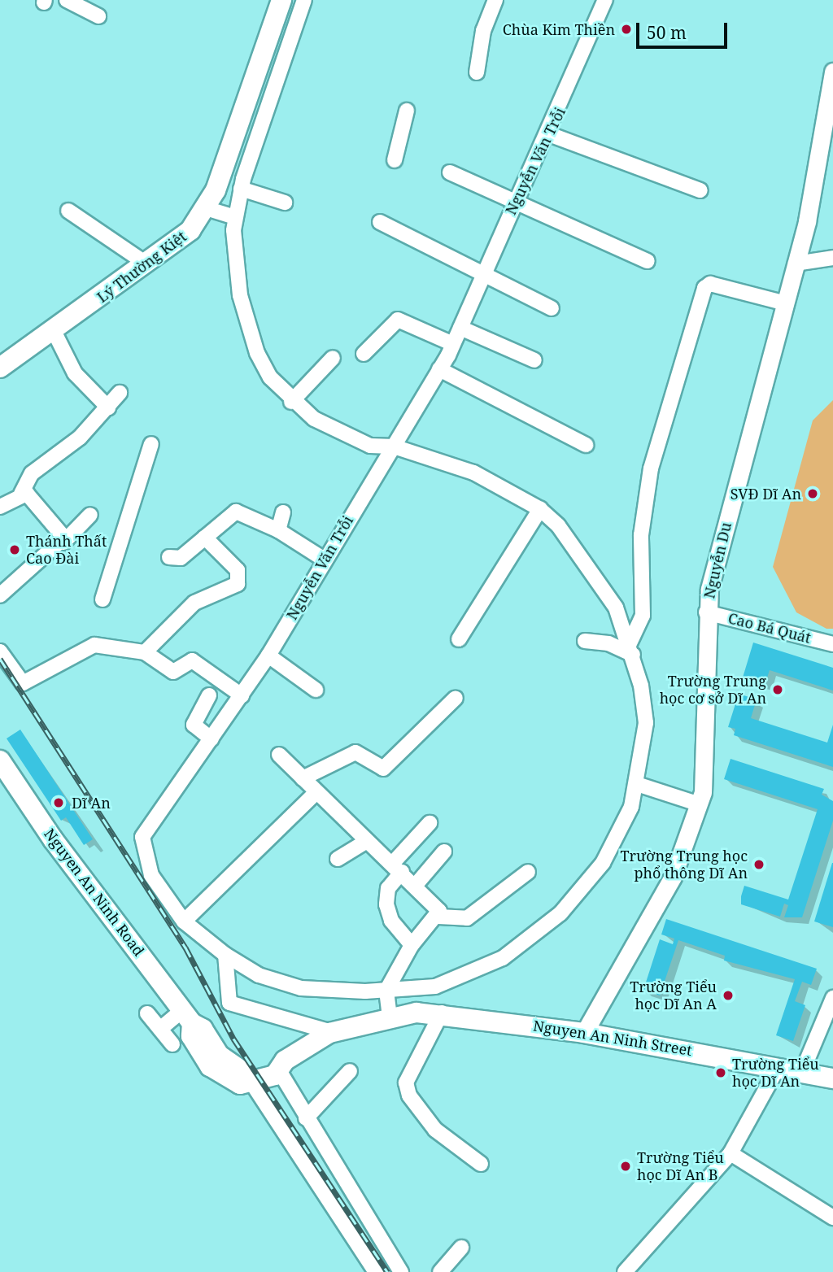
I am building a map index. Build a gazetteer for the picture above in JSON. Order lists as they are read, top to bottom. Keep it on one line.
{"streets":{"main road":["Lý Thường Kiệt","Nguyen An Ninh Road","Nguyen An Ninh Street"],"street":["Nguyễn Văn Trỗi","Nguyễn Du","Cao Bá Quát"]},"crossings":[["Nguyễn Du","Cao Bá Quát"],["Nguyễn Du","Nguyen An Ninh Street"],["Nguyen An Ninh Road","Nguyen An Ninh Street"]],"places":["Chùa Kim Thiền","SVĐ Dĩ An","Thánh Thất Cao Đài","Trường Trung học cơ sở Dĩ An","Dĩ An","Trường Trung học phổ thông Dĩ An","Trường Tiểu học Dĩ An A","Trường Tiểu học Dĩ An","Trường Tiểu học Dĩ An B"],"scale_bar":"50 m"}
